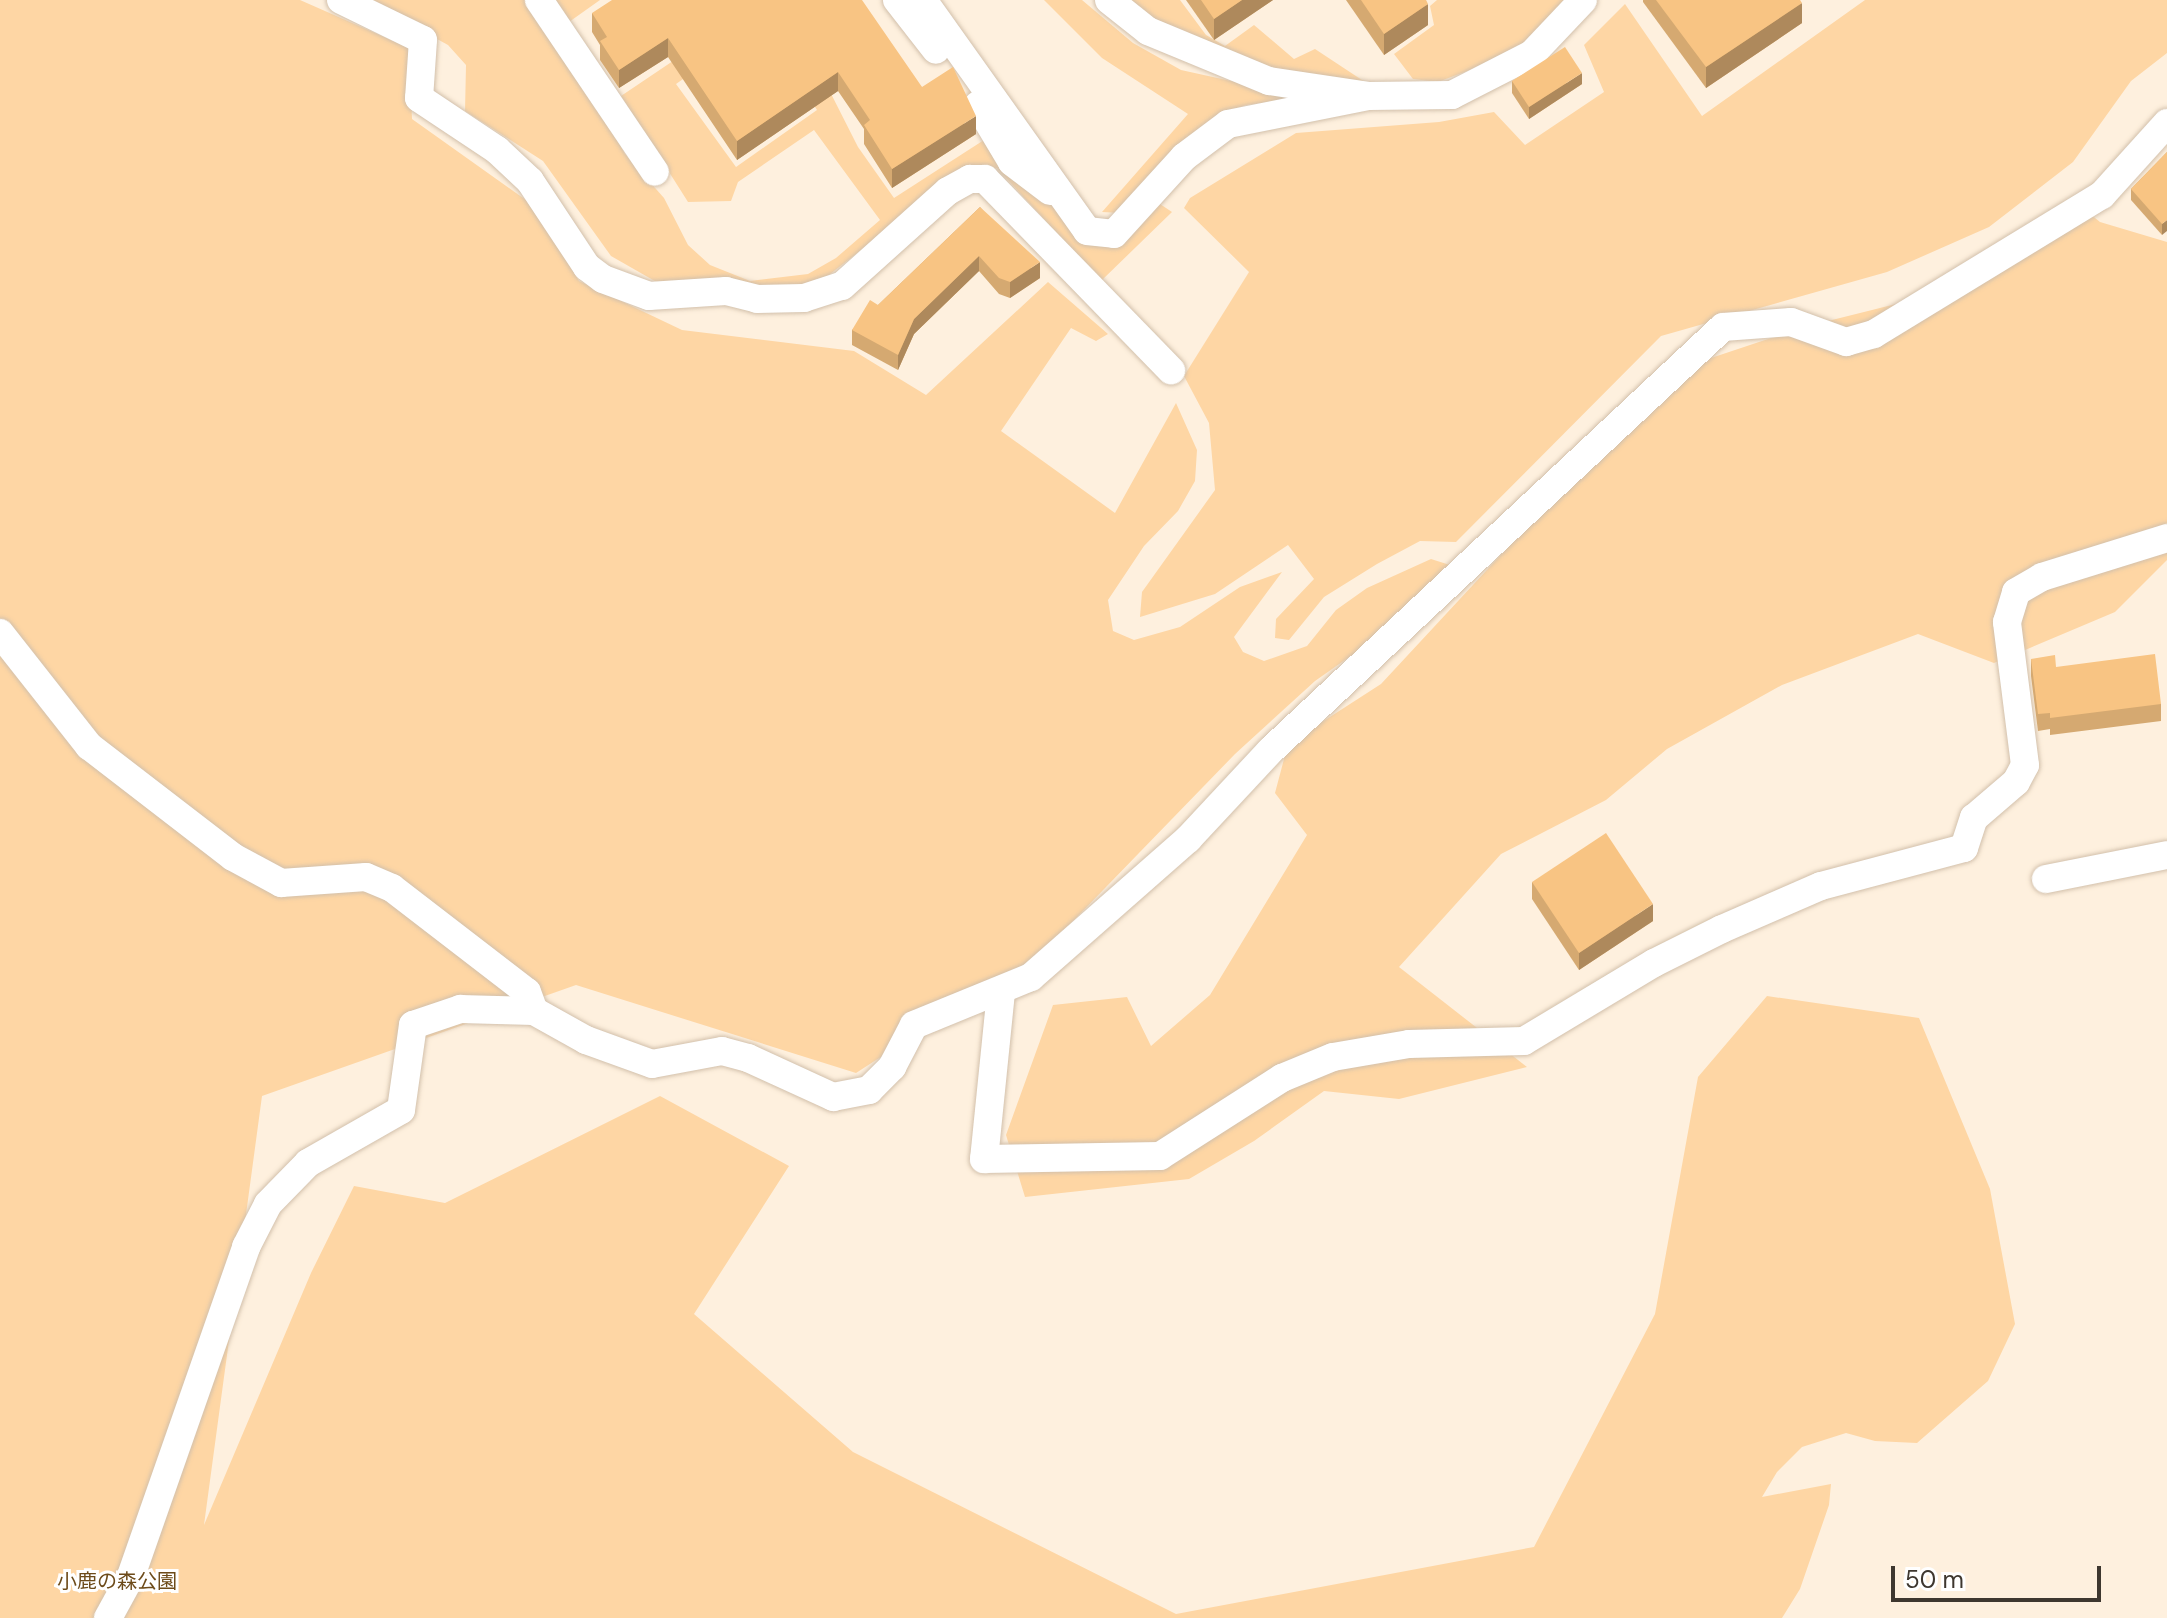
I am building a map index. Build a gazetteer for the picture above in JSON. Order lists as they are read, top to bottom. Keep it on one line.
{"parks":["小鹿の森公園"],"scale_bar":"50 m"}
